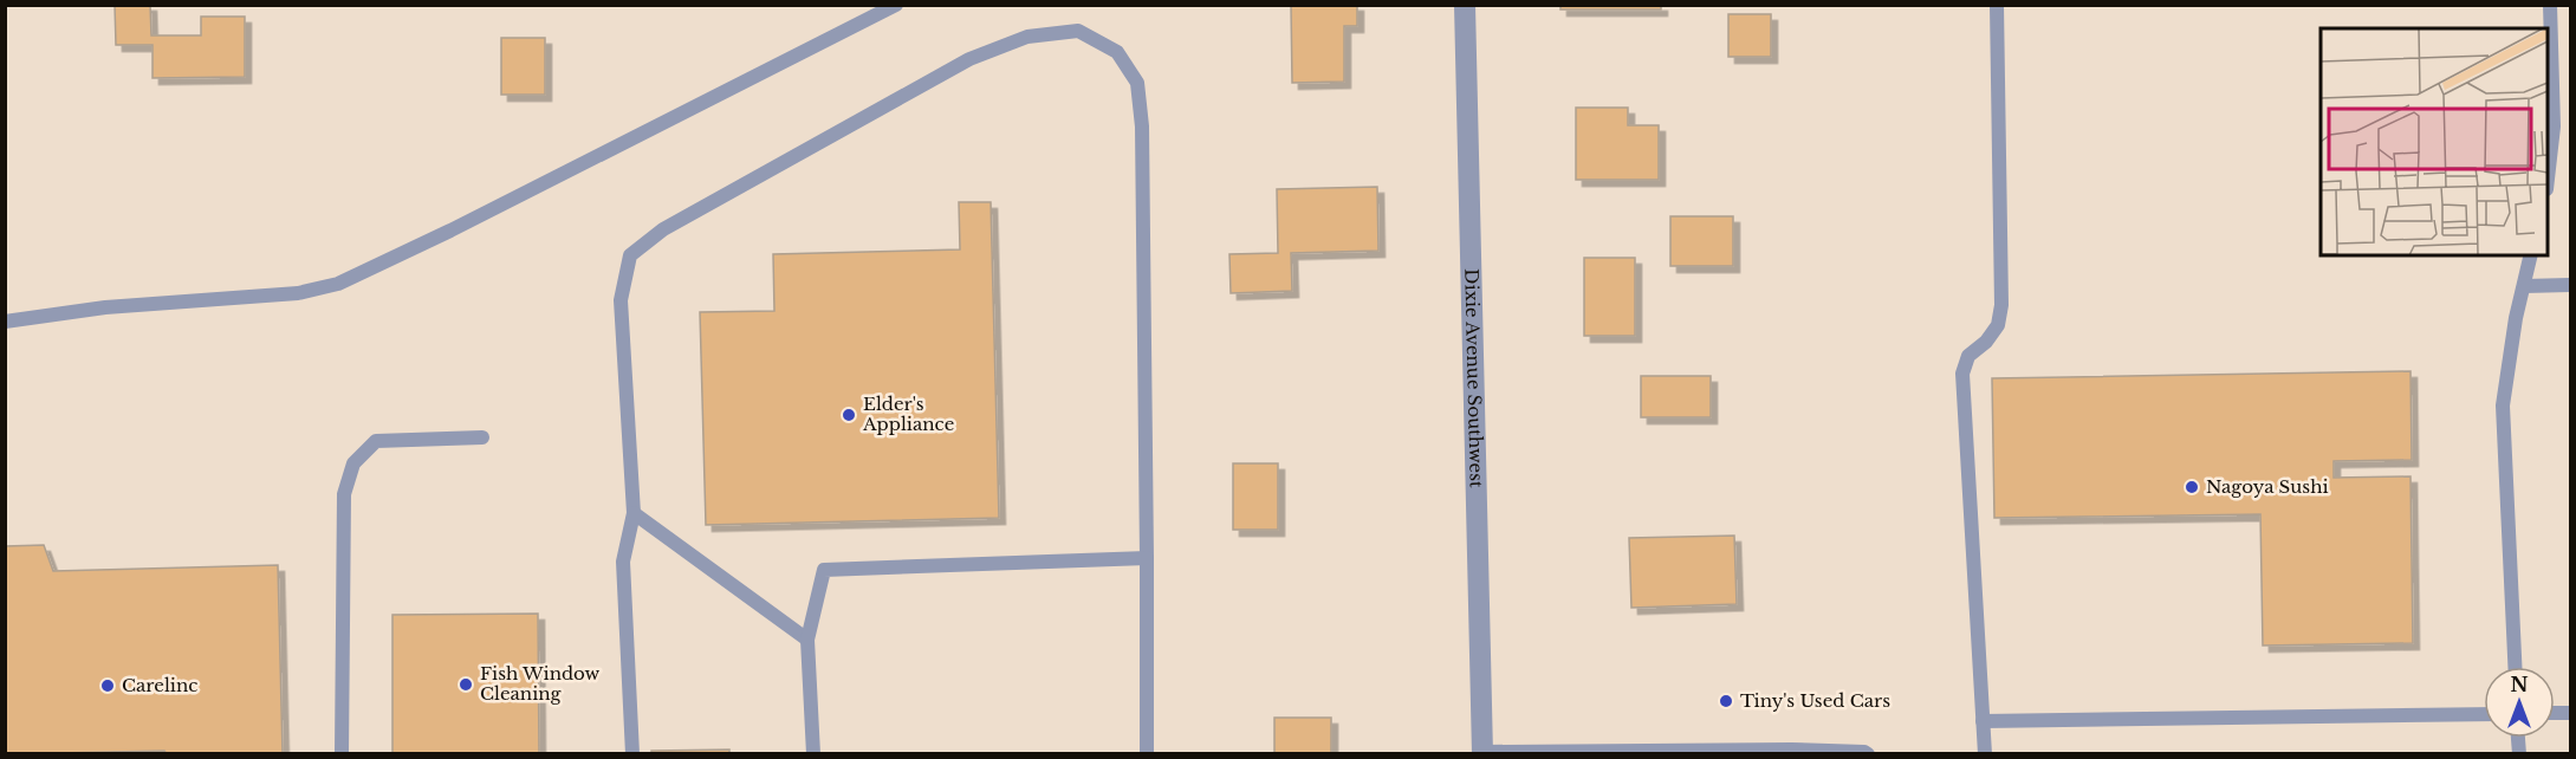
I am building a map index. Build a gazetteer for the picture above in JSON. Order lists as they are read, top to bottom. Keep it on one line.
{"streets":{"street":["Dixie Avenue Southwest"]},"places":["Elder's Appliance","Nagoya Sushi","Fish Window Cleaning","Carelinc","Tiny's Used Cars"],"north":"top"}
